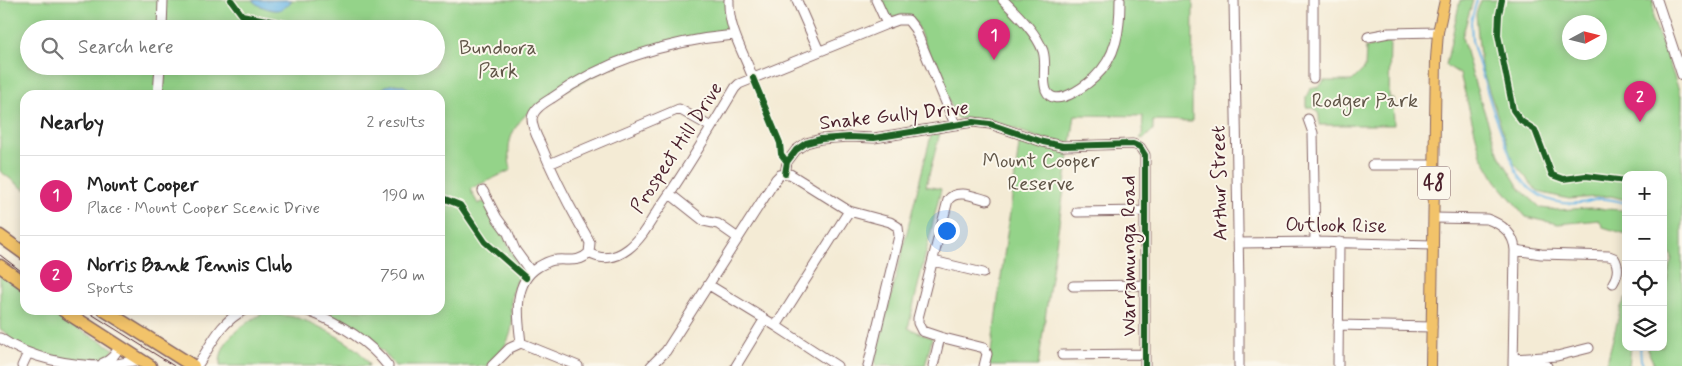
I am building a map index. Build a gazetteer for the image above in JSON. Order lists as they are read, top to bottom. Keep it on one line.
{"streets":{"main road":["48"],"street":["Snake Gully Drive","Prospect Hill Drive","Arthur Street","Outlook Rise","Warramunga Road"]},"crossings":[["Snake Gully Drive","Prospect Hill Drive"],["Snake Gully Drive","Warramunga Road"],["Arthur Street","Outlook Rise"],["48","Outlook Rise"]],"parks":["Bundoora Park","Rodger Park","Mount Cooper Reserve"],"north":"right","page":{"pins":["1","2"],"search":"Search here","heading":["Nearby","2 results"],"list":[{"mark":"1","name":"Mount Cooper","note":"Place · Mount Cooper Scenic Drive","value":"190 m"},{"mark":"2","name":"Norris Bank Tennis Club","note":"Sports","value":"750 m"}],"map_buttons":["+","−"]}}
